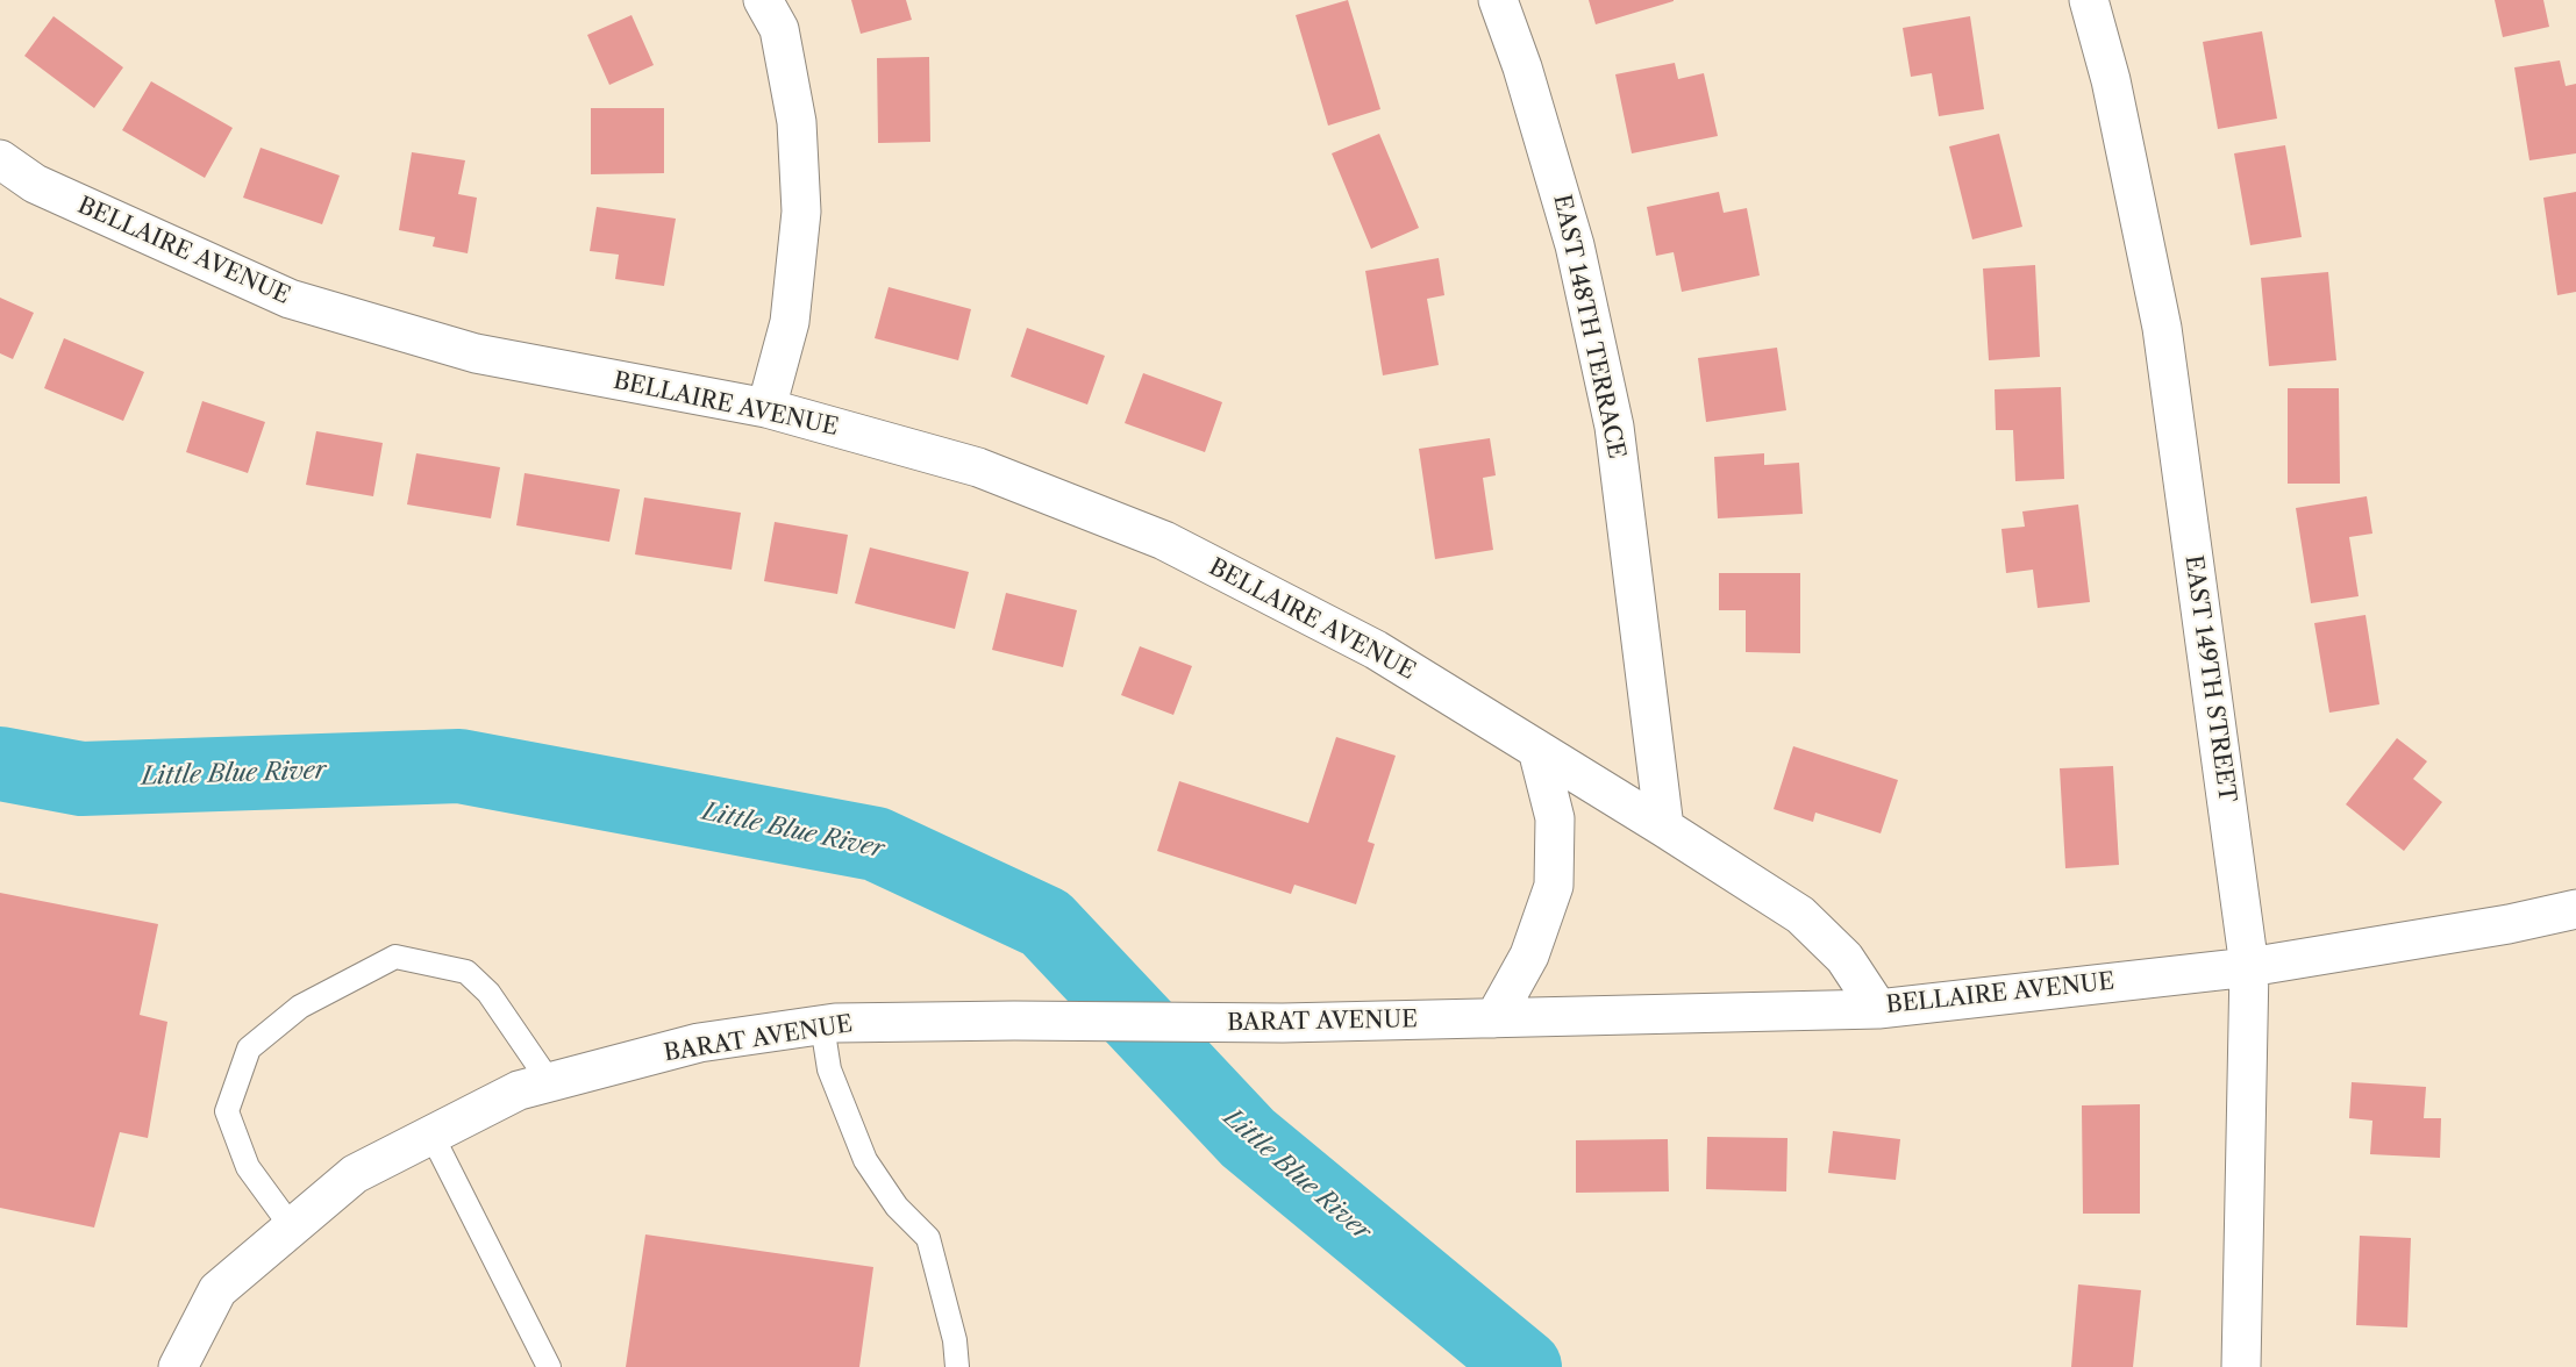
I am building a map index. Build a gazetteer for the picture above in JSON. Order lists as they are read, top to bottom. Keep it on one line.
{"streets":{"street":["BELLAIRE AVENUE","EAST 148TH TERRACE","EAST 149TH STREET","BARAT AVENUE"]},"crossings":[["BELLAIRE AVENUE","EAST 148TH TERRACE"],["BELLAIRE AVENUE","EAST 149TH STREET"],["BELLAIRE AVENUE","BARAT AVENUE"]],"water":["Little Blue River"]}
